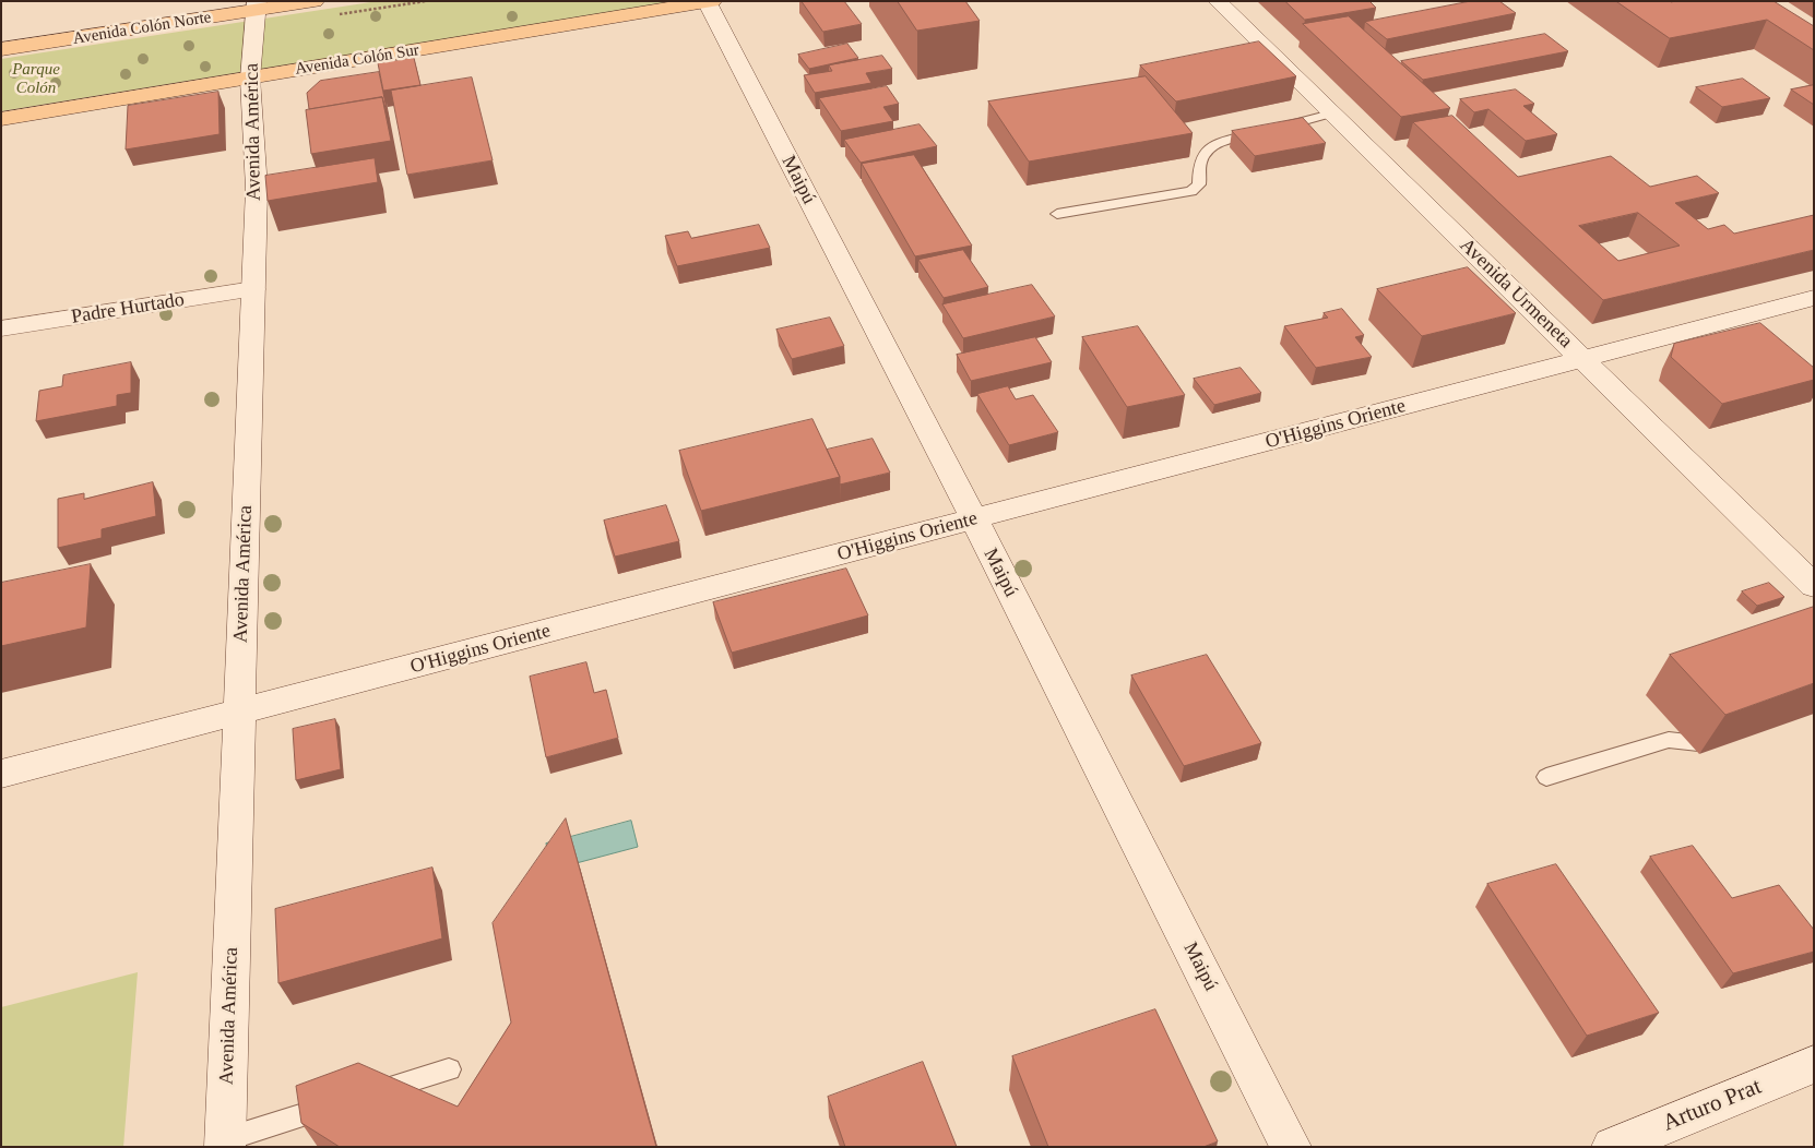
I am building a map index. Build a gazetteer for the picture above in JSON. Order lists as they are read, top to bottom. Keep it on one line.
{"streets":{"main road":["Avenida Colón Norte","Avenida Colón Sur"],"street":["Avenida América","Maipú","Avenida Urmeneta","Padre Hurtado","O'Higgins Oriente","Arturo Prat"]},"crossings":[["Avenida Colón Norte","Avenida América"],["Avenida Colón Sur","Avenida América"],["Avenida Colón Sur","Maipú"],["Avenida América","Padre Hurtado"],["Avenida América","O'Higgins Oriente"],["Maipú","O'Higgins Oriente"],["Avenida Urmeneta","O'Higgins Oriente"]],"parks":["Parque Colón"]}
